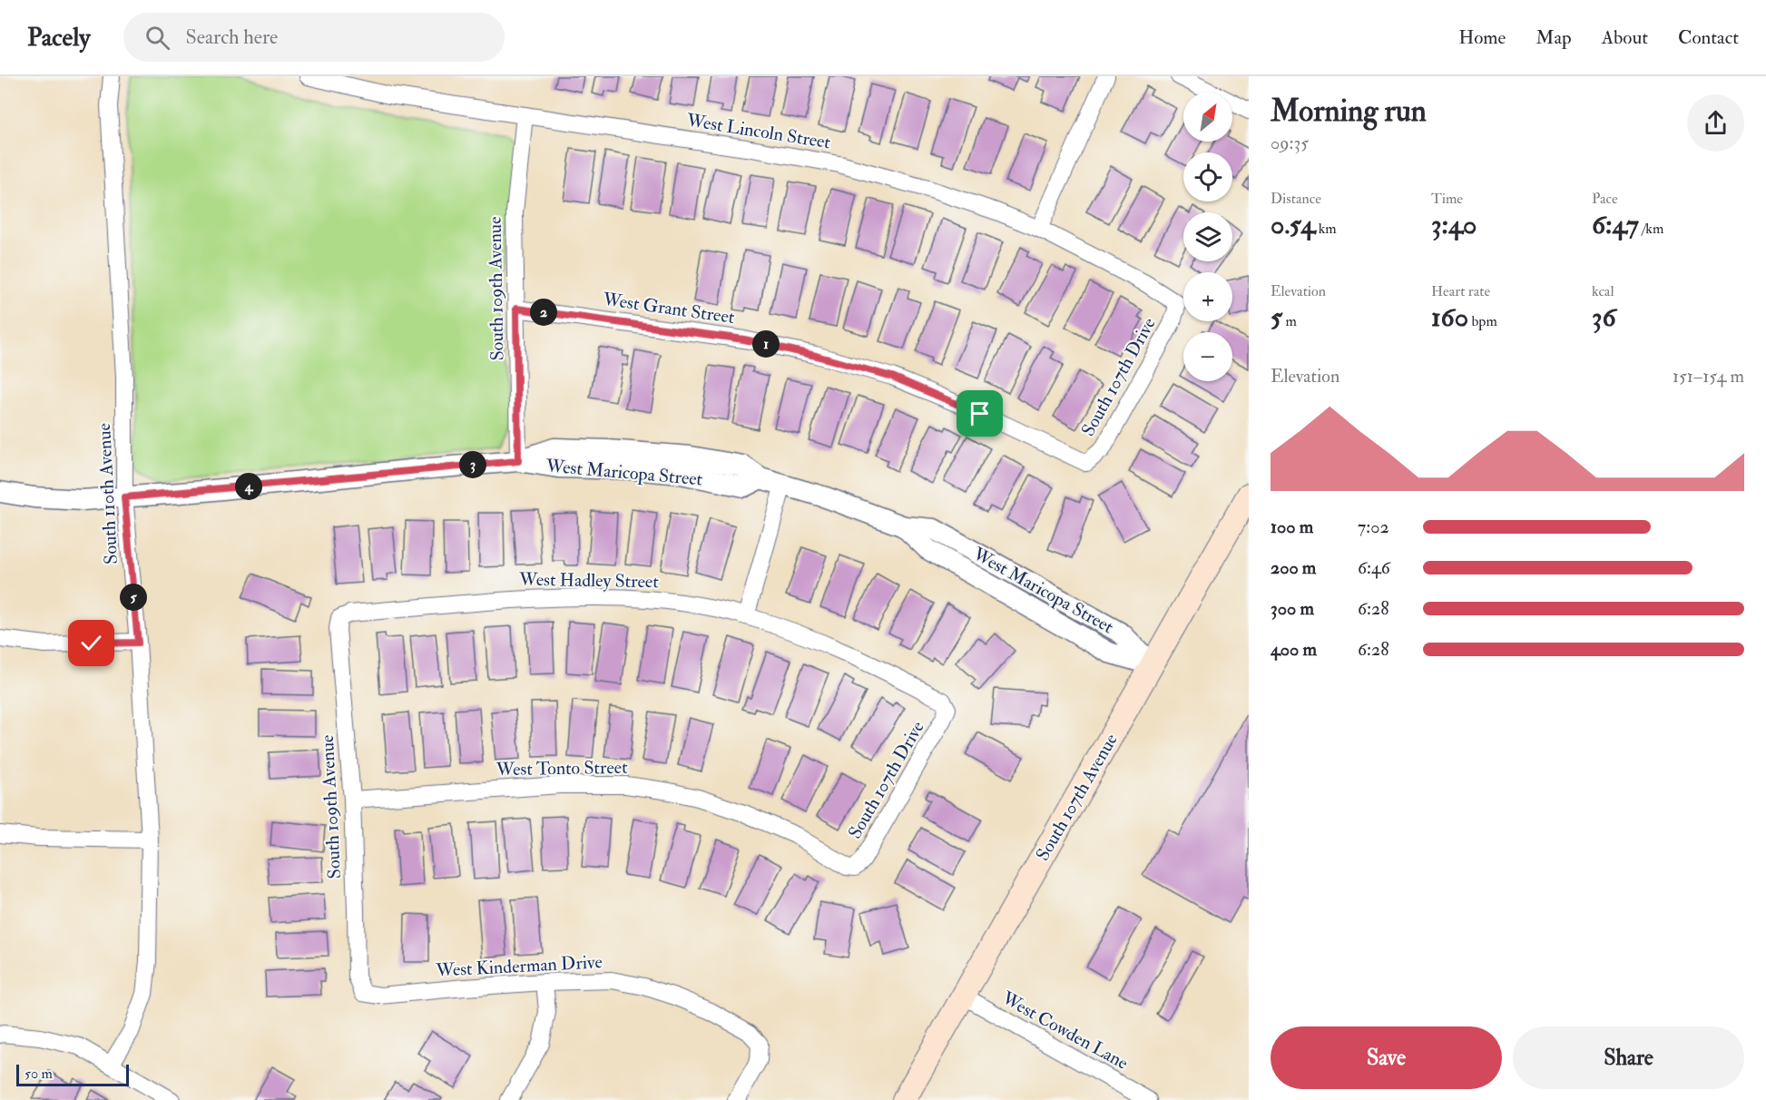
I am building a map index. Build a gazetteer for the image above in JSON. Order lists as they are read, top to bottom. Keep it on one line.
{"streets":{"main road":["South 107th Avenue"],"street":["West Lincoln Street","South 109th Avenue","West Grant Street","South 107th Drive","West Maricopa Street","South 110th Avenue","West Hadley Street","West Tonto Street","West Kinderman Drive","West Cowden Lane"]},"crossings":[["West Lincoln Street","South 109th Avenue"],["West Lincoln Street","South 107th Drive"],["South 109th Avenue","West Grant Street"],["South 109th Avenue","West Maricopa Street"],["South 109th Avenue","West Hadley Street"],["South 109th Avenue","West Tonto Street"],["South 109th Avenue","West Kinderman Drive"],["West Grant Street","South 107th Drive"],["South 107th Drive","West Hadley Street"],["South 107th Drive","West Tonto Street"],["West Maricopa Street","South 110th Avenue"],["West Maricopa Street","South 107th Avenue"],["South 107th Avenue","West Cowden Lane"]],"scale_bar":"50 m","north":"top right","page":{"header":"Pacely","search":"Search here","nav":["Home","Map","About","Contact"],"heading":["Morning run","09:35"],"map_buttons":["+","−"],"stats":[["Distance","0.54 km"],["Time","3:40"],["Pace","6:47 /km"],["Elevation","5 m"],["Heart rate","160 bpm"],["kcal","36"]],"pins":["2","1","3","4","5"],"chart":["Elevation","151–154 m"],"list":[{"name":"100 m","note":"7:02"},{"name":"200 m","note":"6:46"},{"name":"300 m","note":"6:28"},{"name":"400 m","note":"6:28"}],"buttons":["Save","Share"],"scale":"50 m"}}
